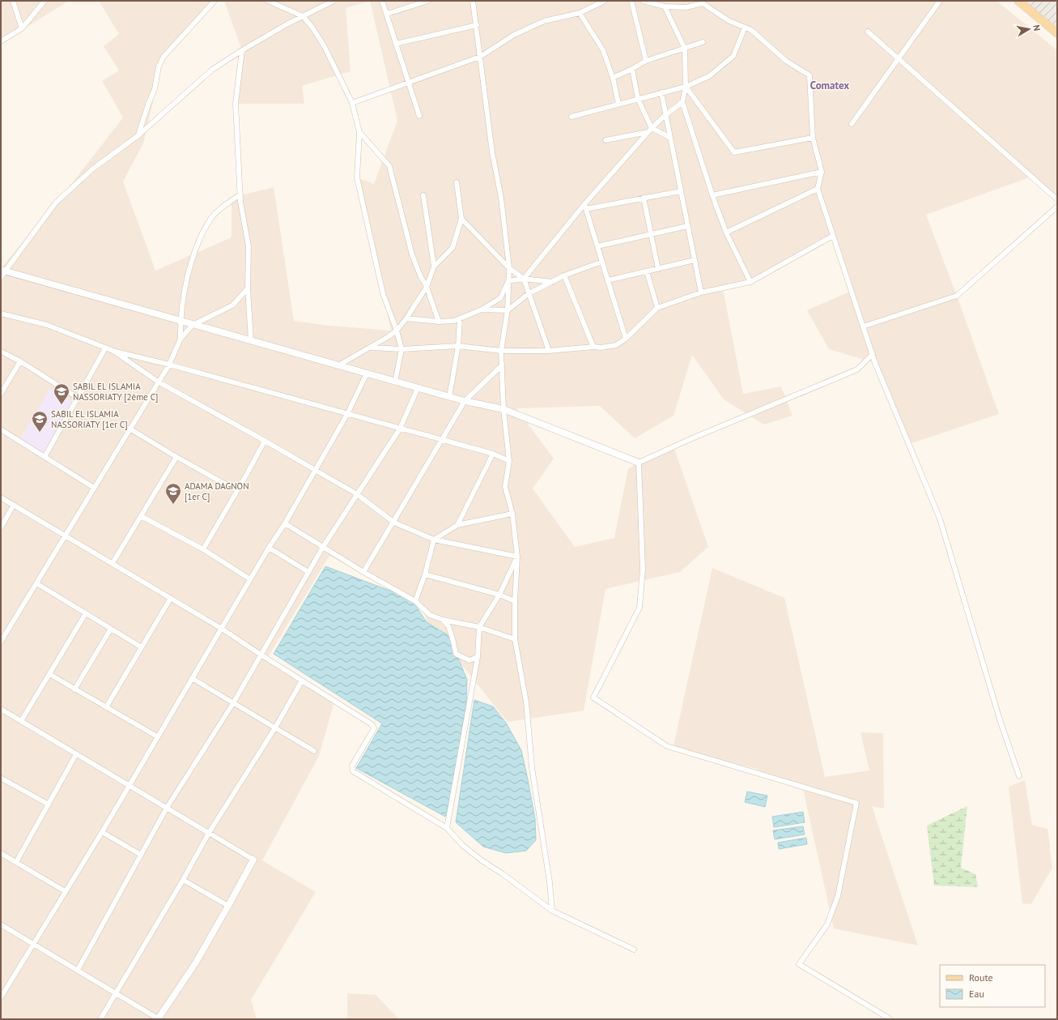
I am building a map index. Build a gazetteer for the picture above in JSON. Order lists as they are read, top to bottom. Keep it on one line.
{"districts":["Comatex"],"places":{"school or university":["SABIL EL ISLAMIA NASSORIATY [2ème C]","SABIL EL ISLAMIA NASSORIATY [1er C]","ADAMA DAGNON [1er C]"]},"legend":["Route","Eau"],"north":"right"}
